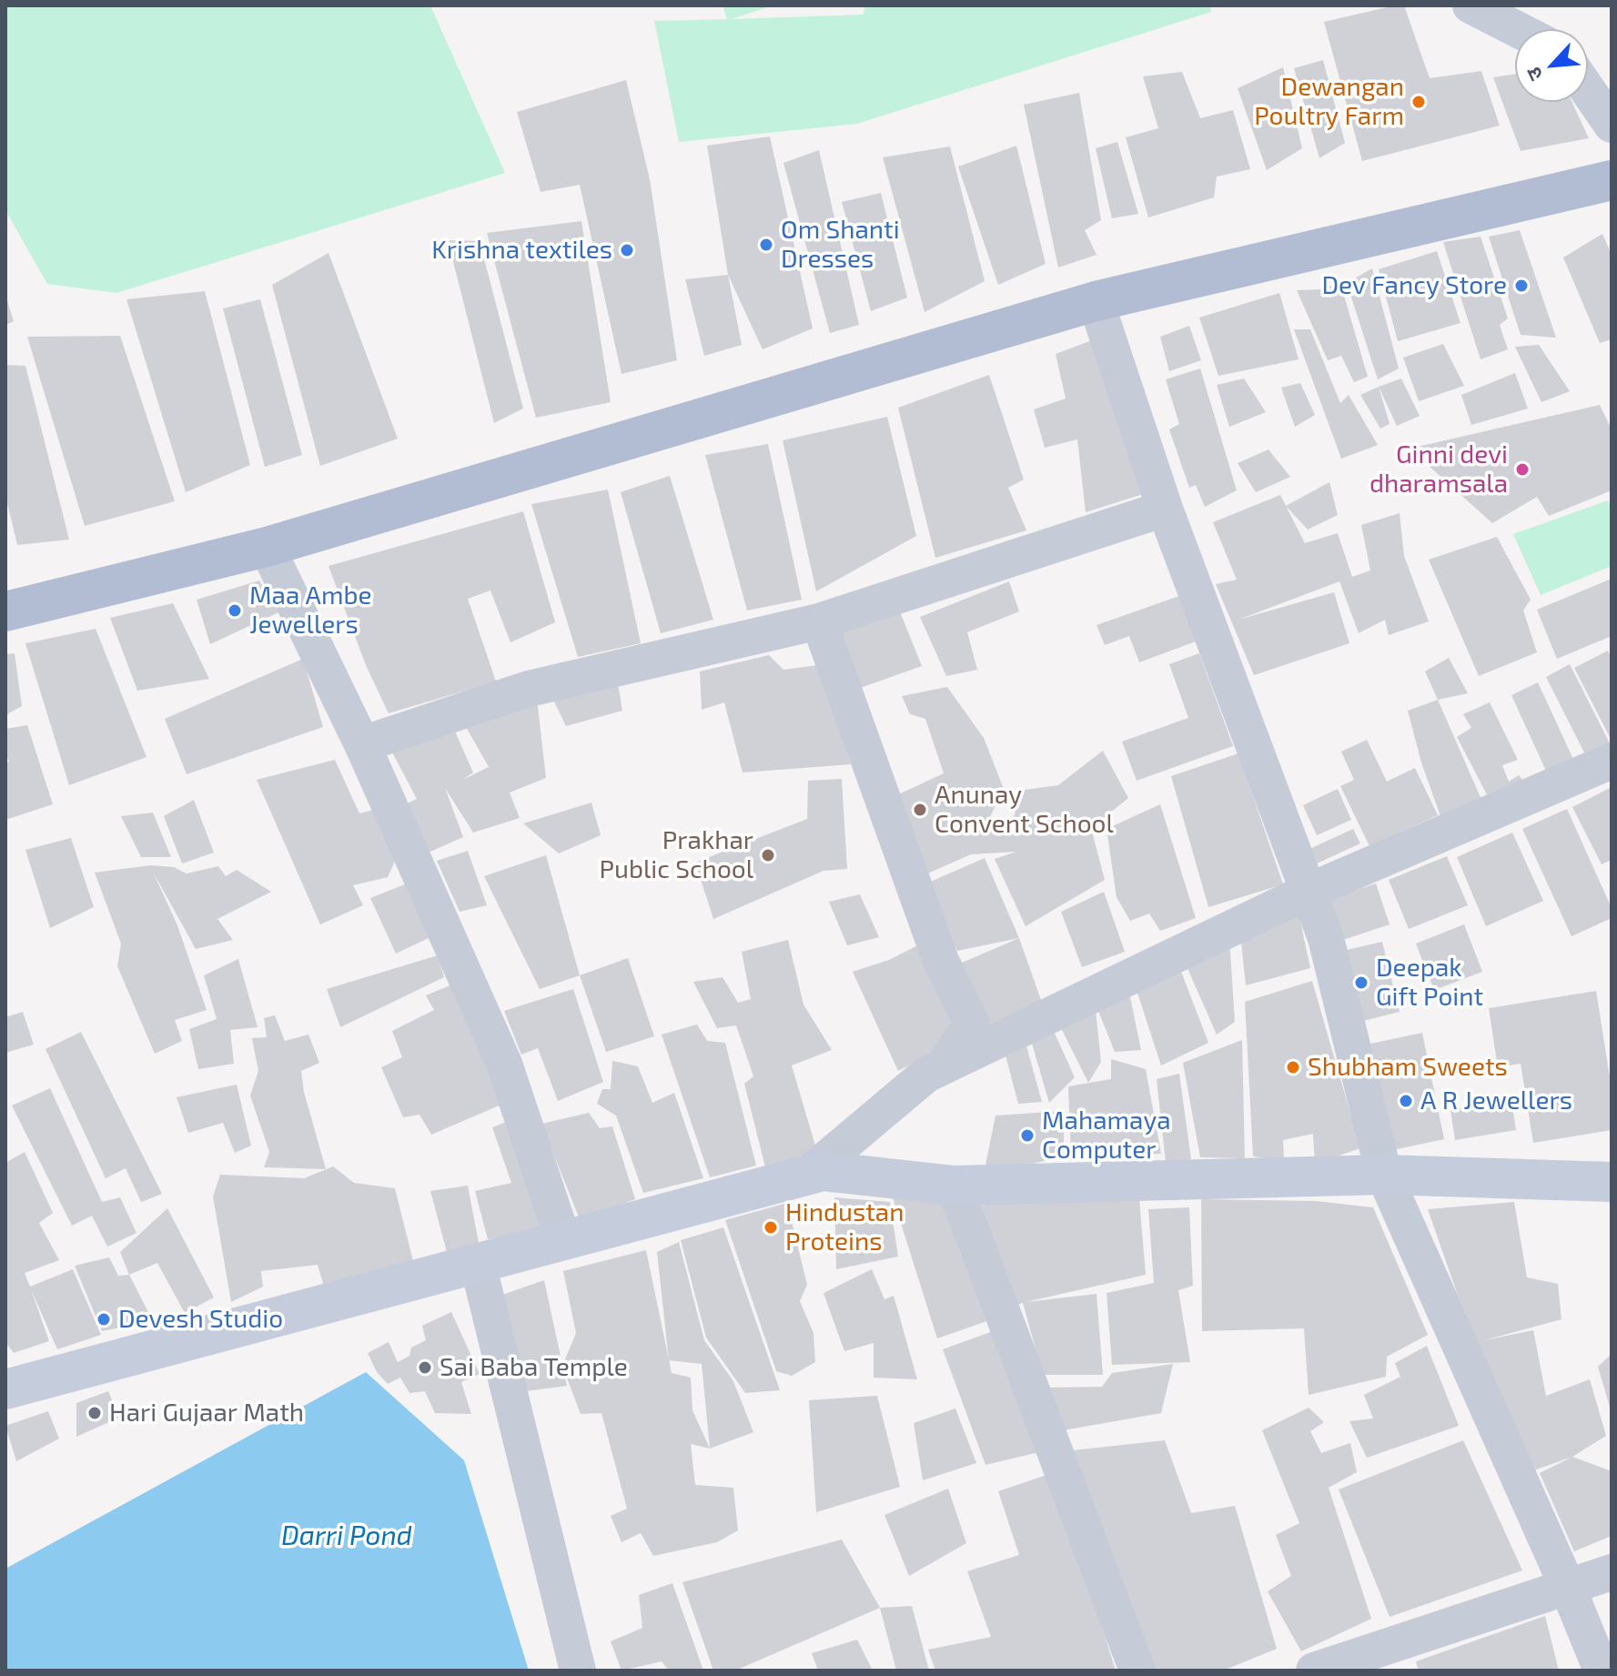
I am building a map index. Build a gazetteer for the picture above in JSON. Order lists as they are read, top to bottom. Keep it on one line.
{"water":["Darri Pond"],"places":["Dewangan Poultry Farm","Om Shanti Dresses","Krishna textiles","Dev Fancy Store","Ginni devi dharamsala","Maa Ambe Jewellers","Anunay Convent School","Prakhar Public School","Deepak Gift Point","Shubham Sweets","A R Jewellers","Mahamaya Computer","Hindustan Proteins","Devesh Studio","Sai Baba Temple","Hari Gujaar Math"],"north":"bottom left"}
